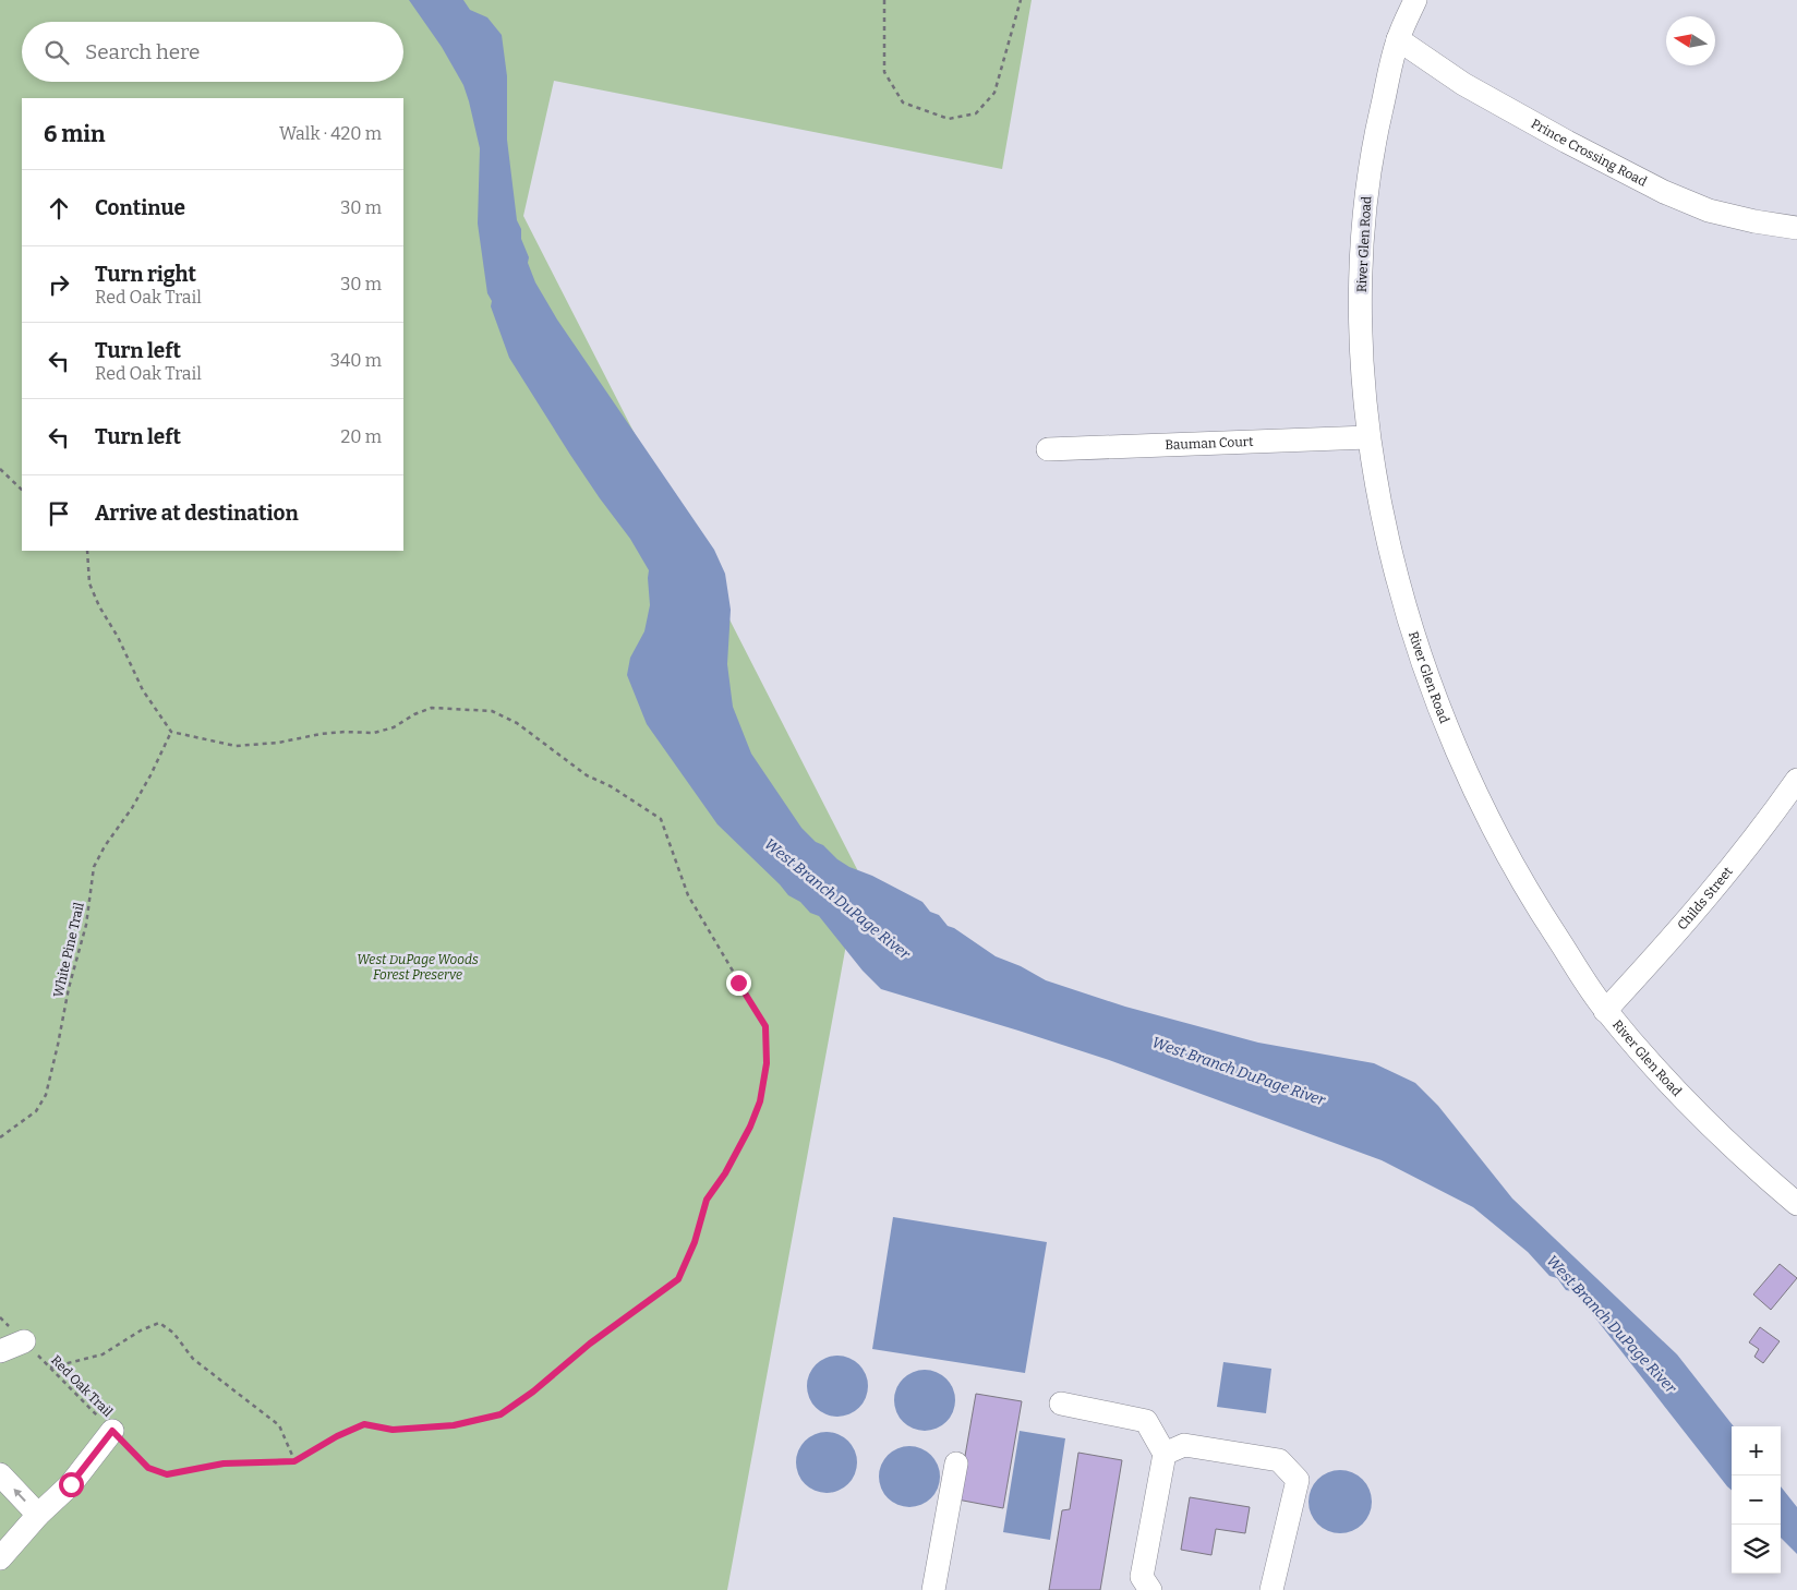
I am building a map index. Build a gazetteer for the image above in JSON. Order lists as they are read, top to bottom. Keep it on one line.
{"streets":{"street":["Prince Crossing Road","River Glen Road","Bauman Court","Childs Street"],"path":["White Pine Trail","Red Oak Trail"]},"crossings":[["Prince Crossing Road","River Glen Road"],["River Glen Road","Bauman Court"],["River Glen Road","Childs Street"],["White Pine Trail","Red Oak Trail"]],"water":["West Branch DuPage River"],"parks":["West DuPage Woods Forest Preserve"],"north":"left","page":{"search":"Search here","heading":["6 min","Walk · 420 m"],"list":[["Continue","30 m"],["Turn right","Red Oak Trail","30 m"],["Turn left","Red Oak Trail","340 m"],["Turn left","20 m"],"Arrive at destination"],"map_buttons":["+","−"]}}
